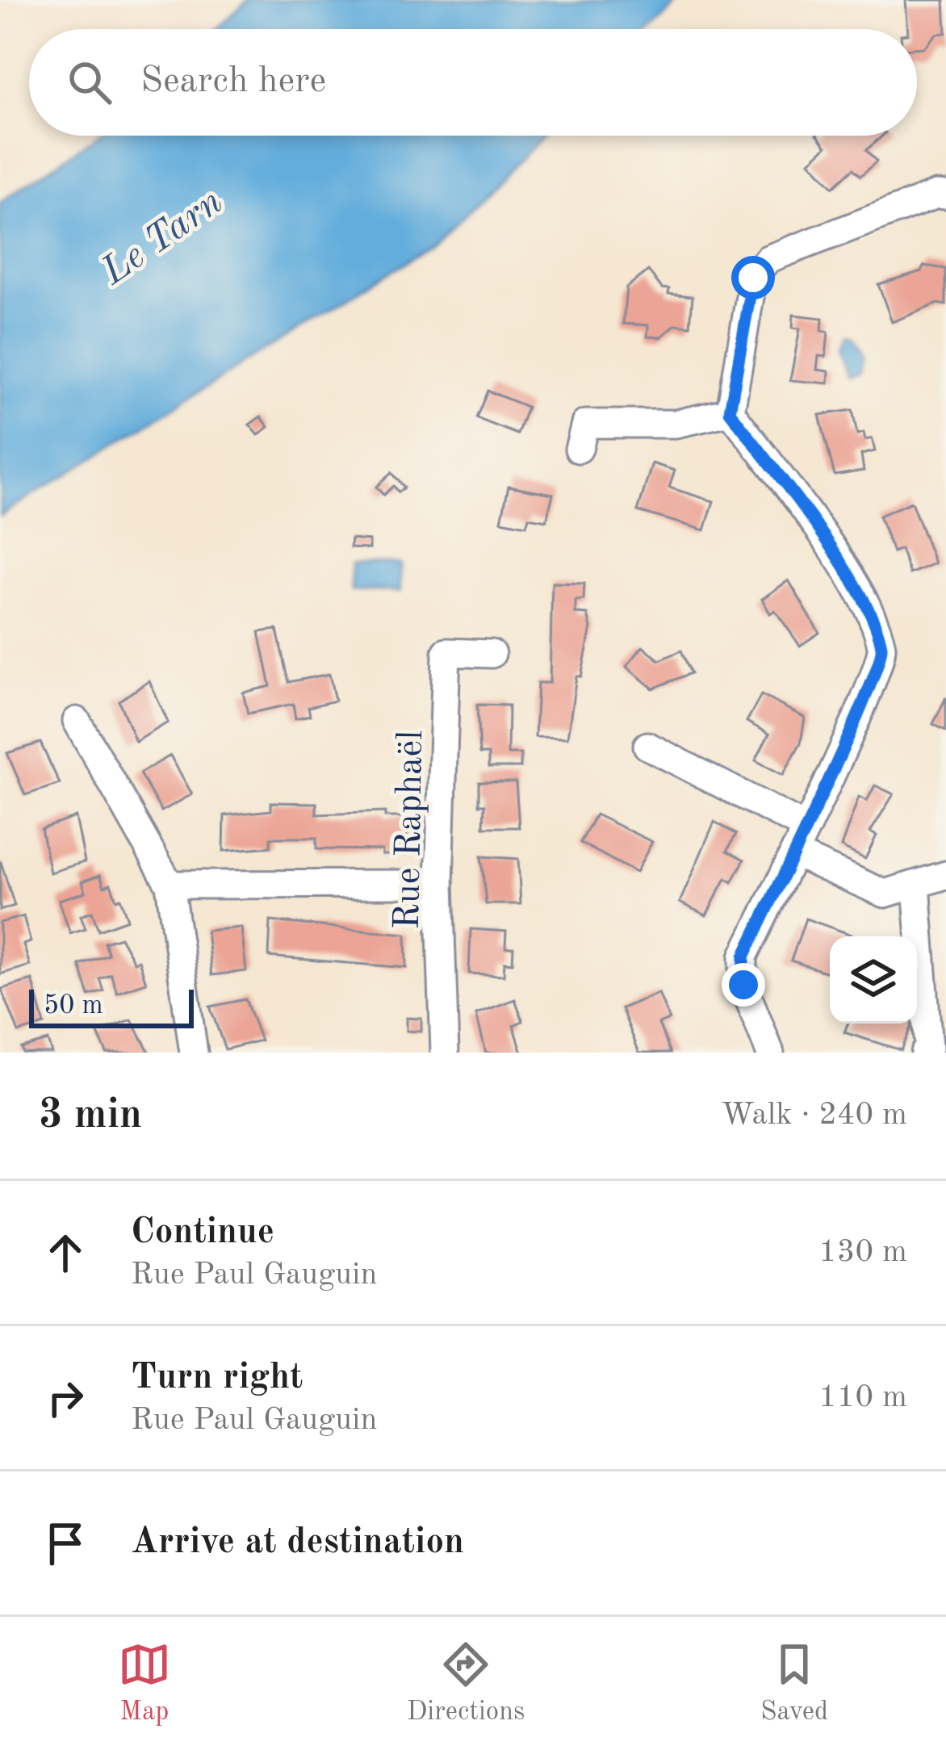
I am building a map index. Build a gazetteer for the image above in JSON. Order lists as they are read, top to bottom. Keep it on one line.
{"streets":{"street":["Rue Raphaël"]},"water":["Le Tarn"],"scale_bar":"50 m","page":{"search":"Search here","scale":"50 m","heading":["3 min","Walk · 240 m"],"list":[["Continue","Rue Paul Gauguin","130 m"],["Turn right","Rue Paul Gauguin","110 m"],"Arrive at destination"],"nav":["Map","Directions","Saved"]}}
